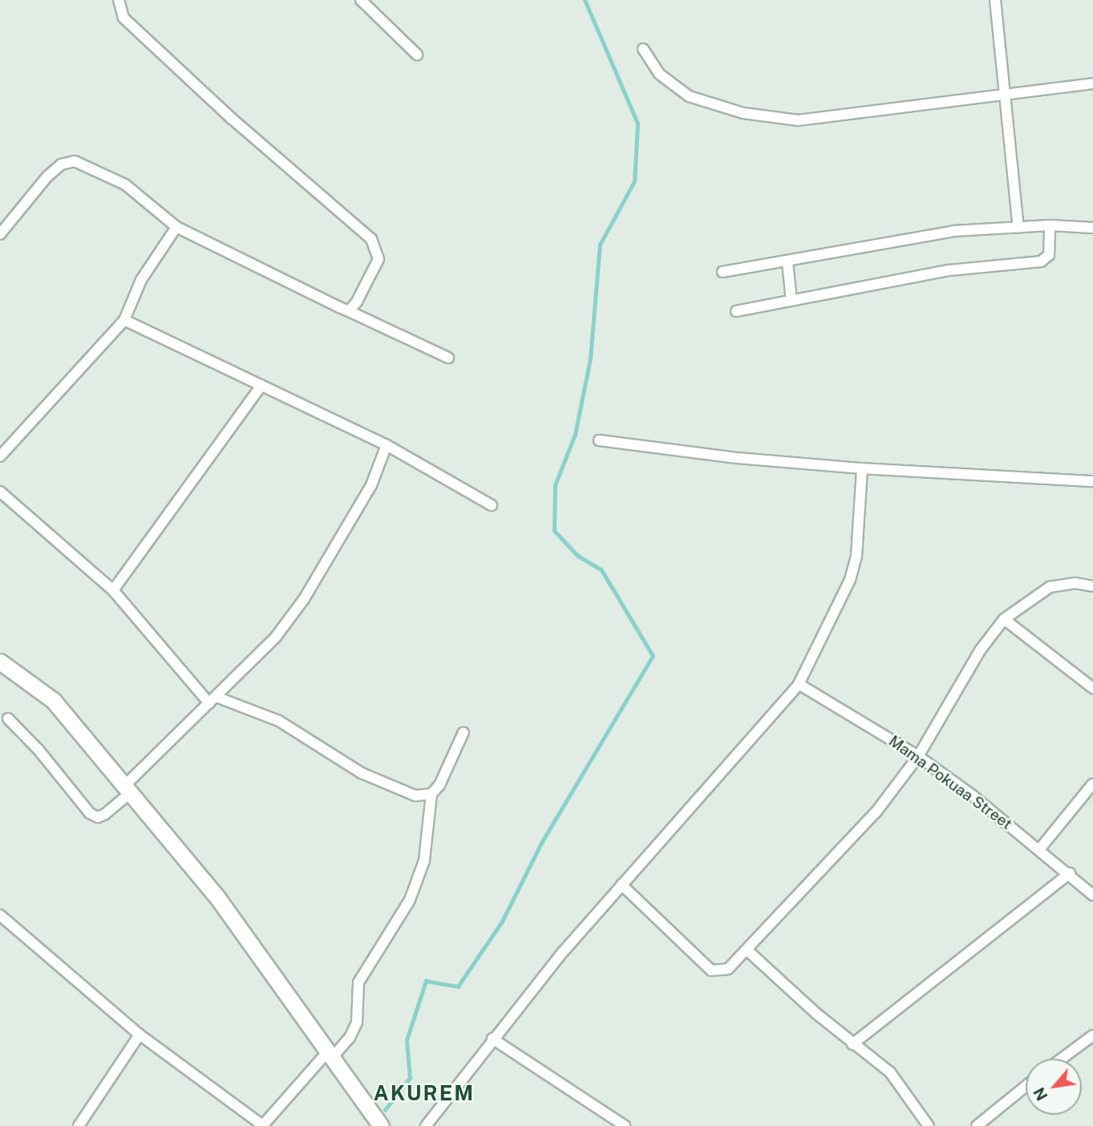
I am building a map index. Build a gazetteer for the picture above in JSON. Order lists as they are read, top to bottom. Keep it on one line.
{"streets":{"street":["Mama Pokuaa Street"]},"districts":["AKUREM"],"north":"bottom left"}
